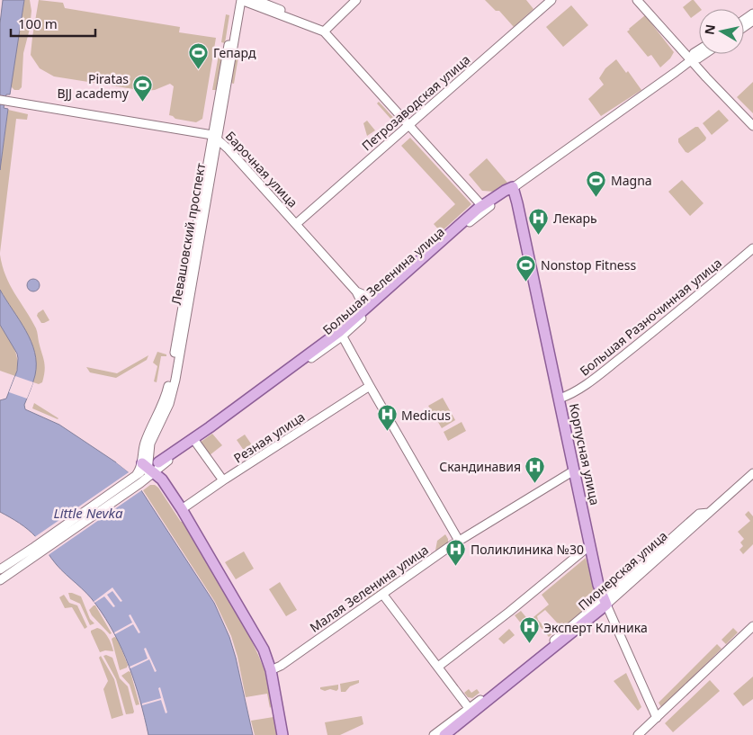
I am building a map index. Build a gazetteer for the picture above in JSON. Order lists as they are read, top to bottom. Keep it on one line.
{"streets":{"main road":["Большая Зеленина улица","Корпусная улица","Пионерская улица"],"street":["Петрозаводская улица","Барочная улица","Левашовский проспект","Большая Разночинная улица","Резная улица","Малая Зеленина улица"]},"crossings":[["Петрозаводская улица","Барочная улица"],["Барочная улица","Левашовский проспект"],["Барочная улица","Большая Зеленина улица"],["Левашовский проспект","Большая Зеленина улица"],["Большая Зеленина улица","Корпусная улица"],["Большая Разночинная улица","Корпусная улица"],["Корпусная улица","Пионерская улица"],["Корпусная улица","Малая Зеленина улица"]],"water":["Little Nevka"],"places":{"sports":["Гепард","Piratas BJJ academy","Magna","Nonstop Fitness"],"hospital":["Лекарь","Medicus","Скандинавия","Поликлиника №30","Эксперт Клиника"]},"scale_bar":"100 m","north":"left"}
